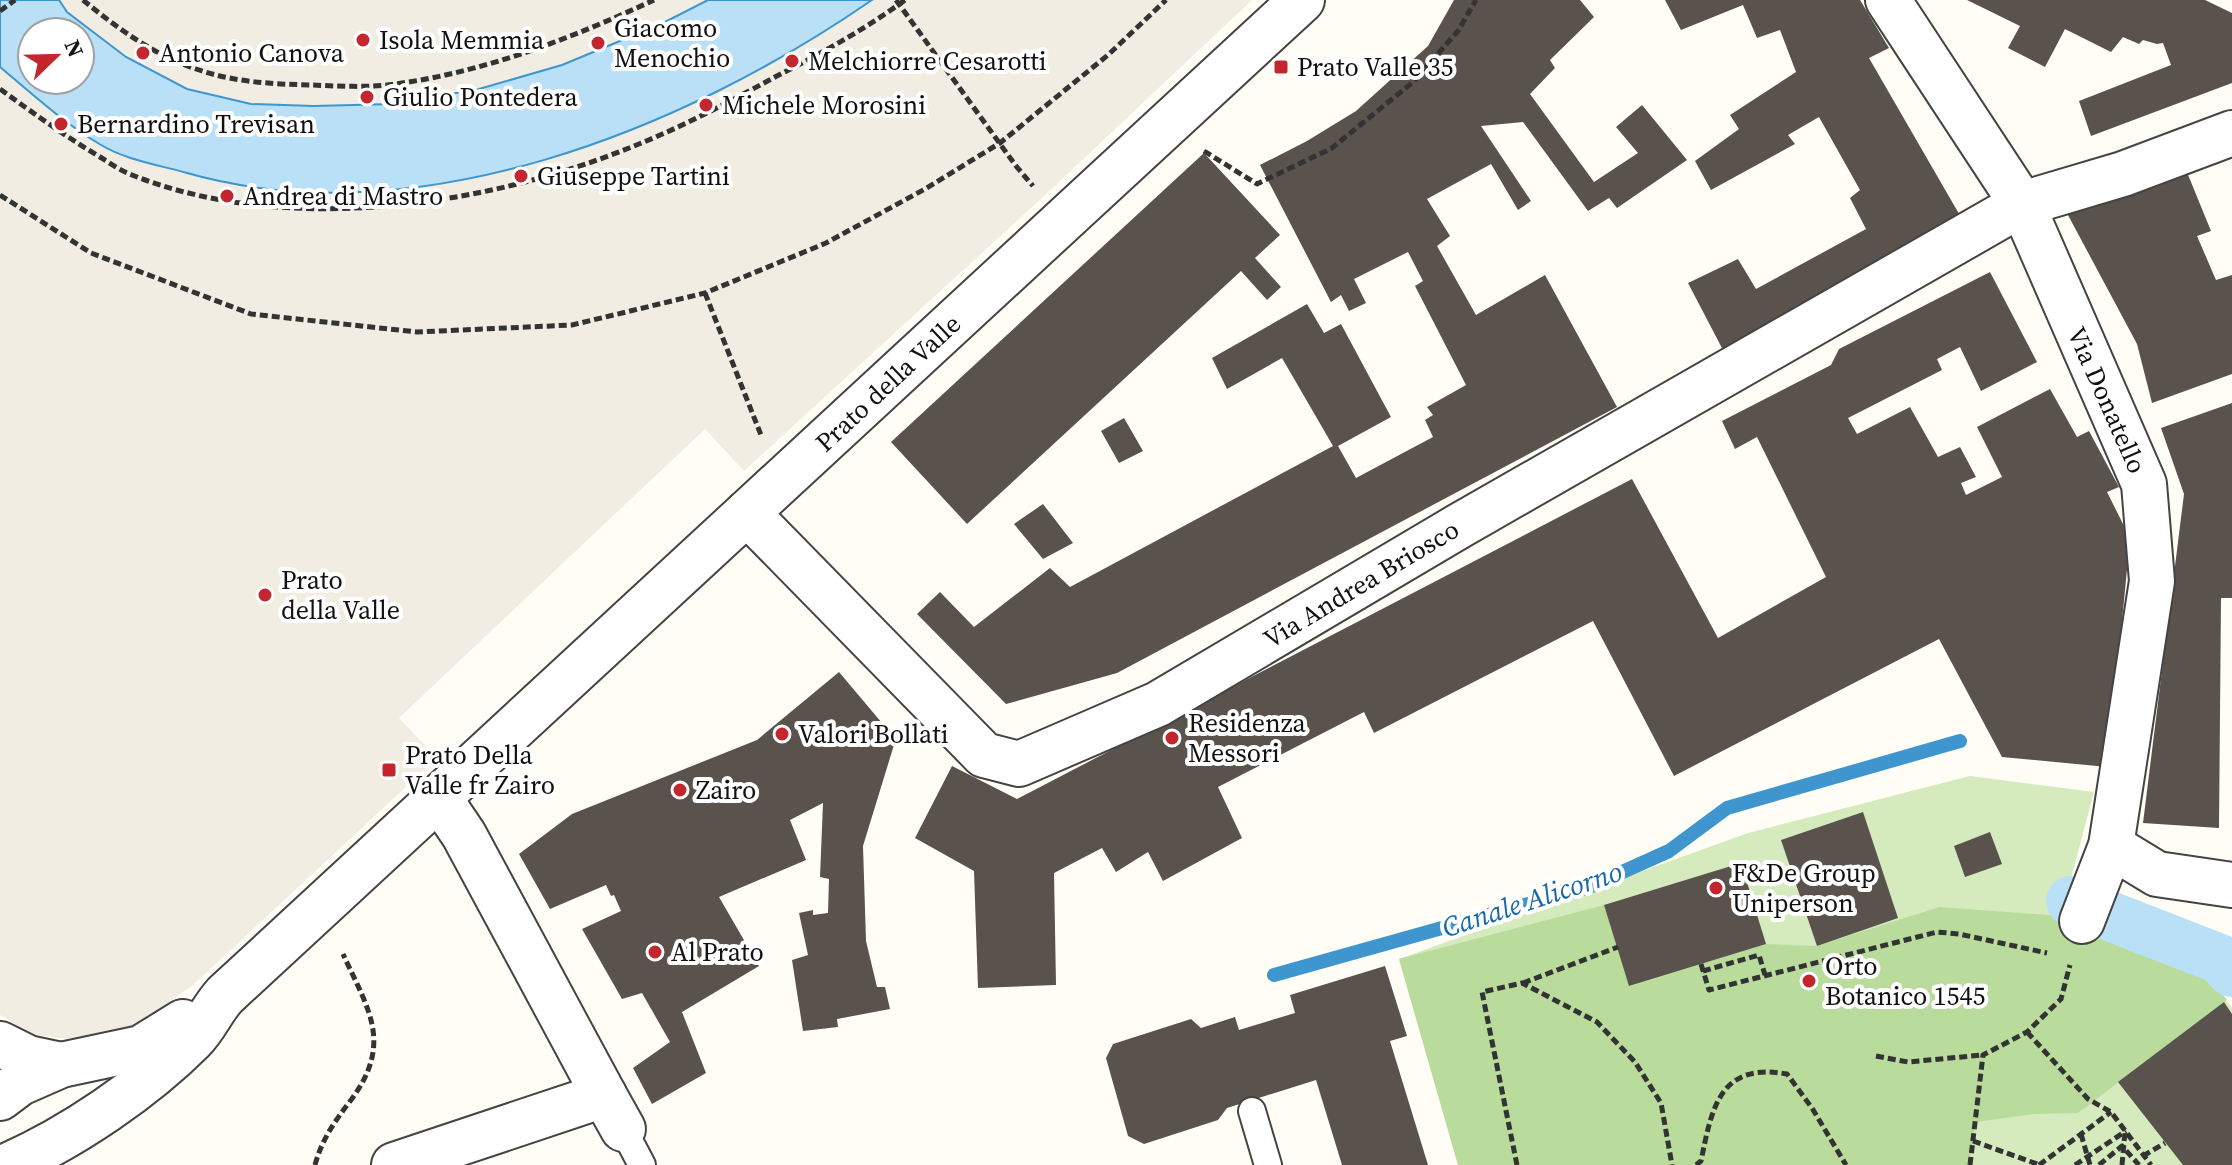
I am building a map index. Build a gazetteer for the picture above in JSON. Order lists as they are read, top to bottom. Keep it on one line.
{"streets":{"street":["Prato della Valle","Via Donatello","Via Andrea Briosco"]},"crossings":[["Prato della Valle","Via Andrea Briosco"],["Via Donatello","Via Andrea Briosco"]],"water":["Canale Alicorno"],"places":{"other":["Isola Memmia","Giacomo Menochio","Antonio Canova","Melchiorre Cesarotti","Giulio Pontedera","Michele Morosini","Bernardino Trevisan","Giuseppe Tartini","Andrea di Mastro","Prato della Valle","Valori Bollati","Residenza Messori","Zairo","F&De Group Uniperson","Al Prato","Orto Botanico 1545"],"transit":["Prato Valle 35","Prato Della Valle fr Zairo"]},"north":"top right"}
